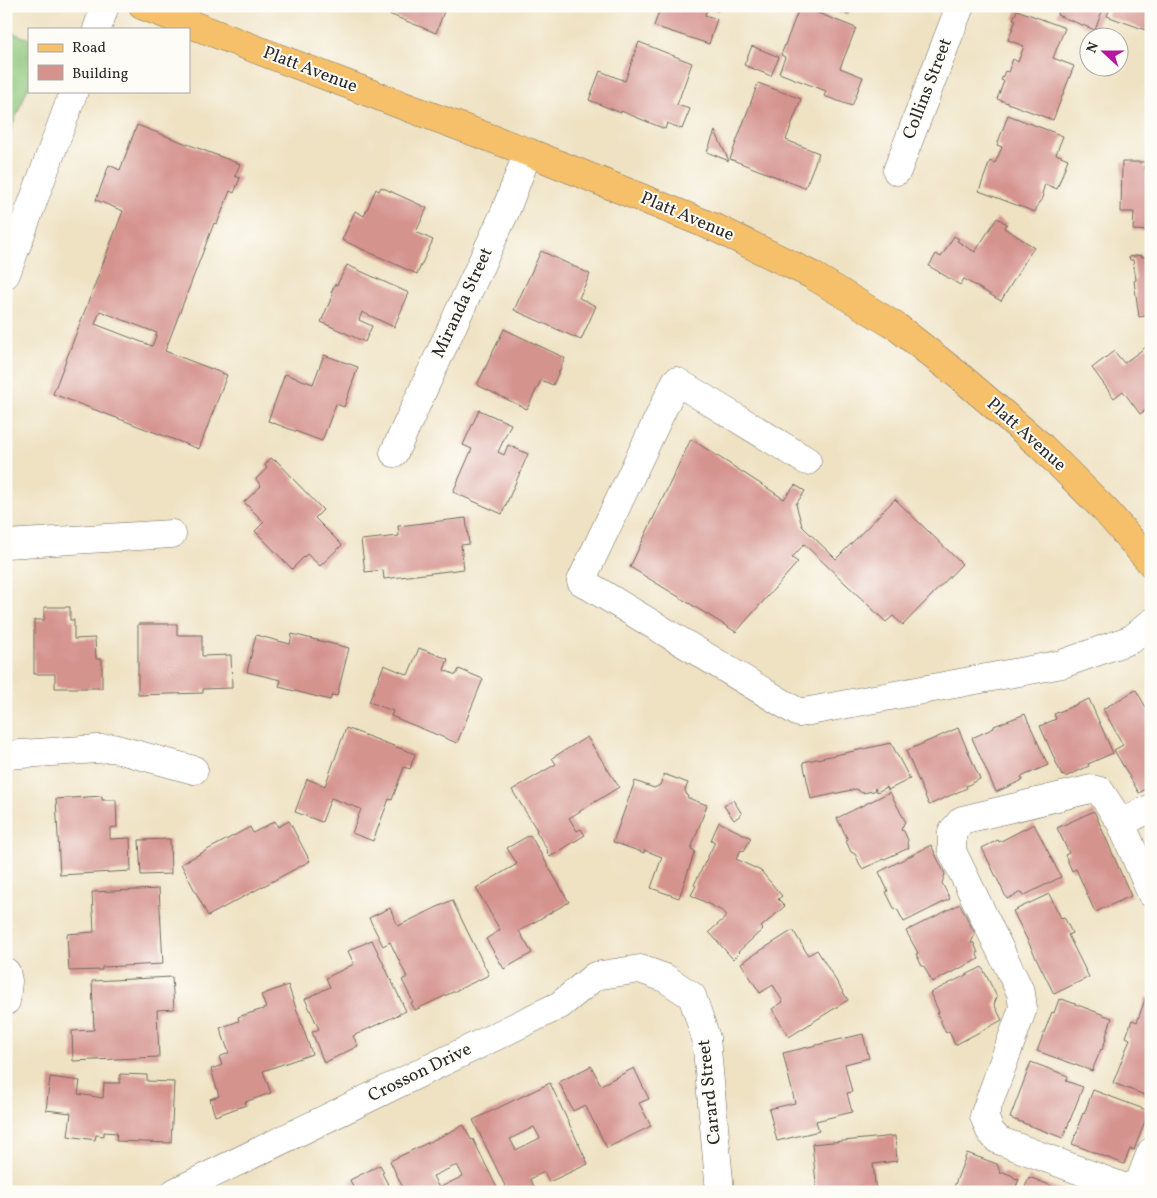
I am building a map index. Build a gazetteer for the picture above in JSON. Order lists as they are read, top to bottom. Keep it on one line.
{"streets":{"main road":["Platt Avenue"],"street":["Collins Street","Miranda Street","Crosson Drive","Carard Street"]},"crossings":[["Platt Avenue","Miranda Street"],["Crosson Drive","Carard Street"]],"legend":["Road","Building"],"north":"left"}
